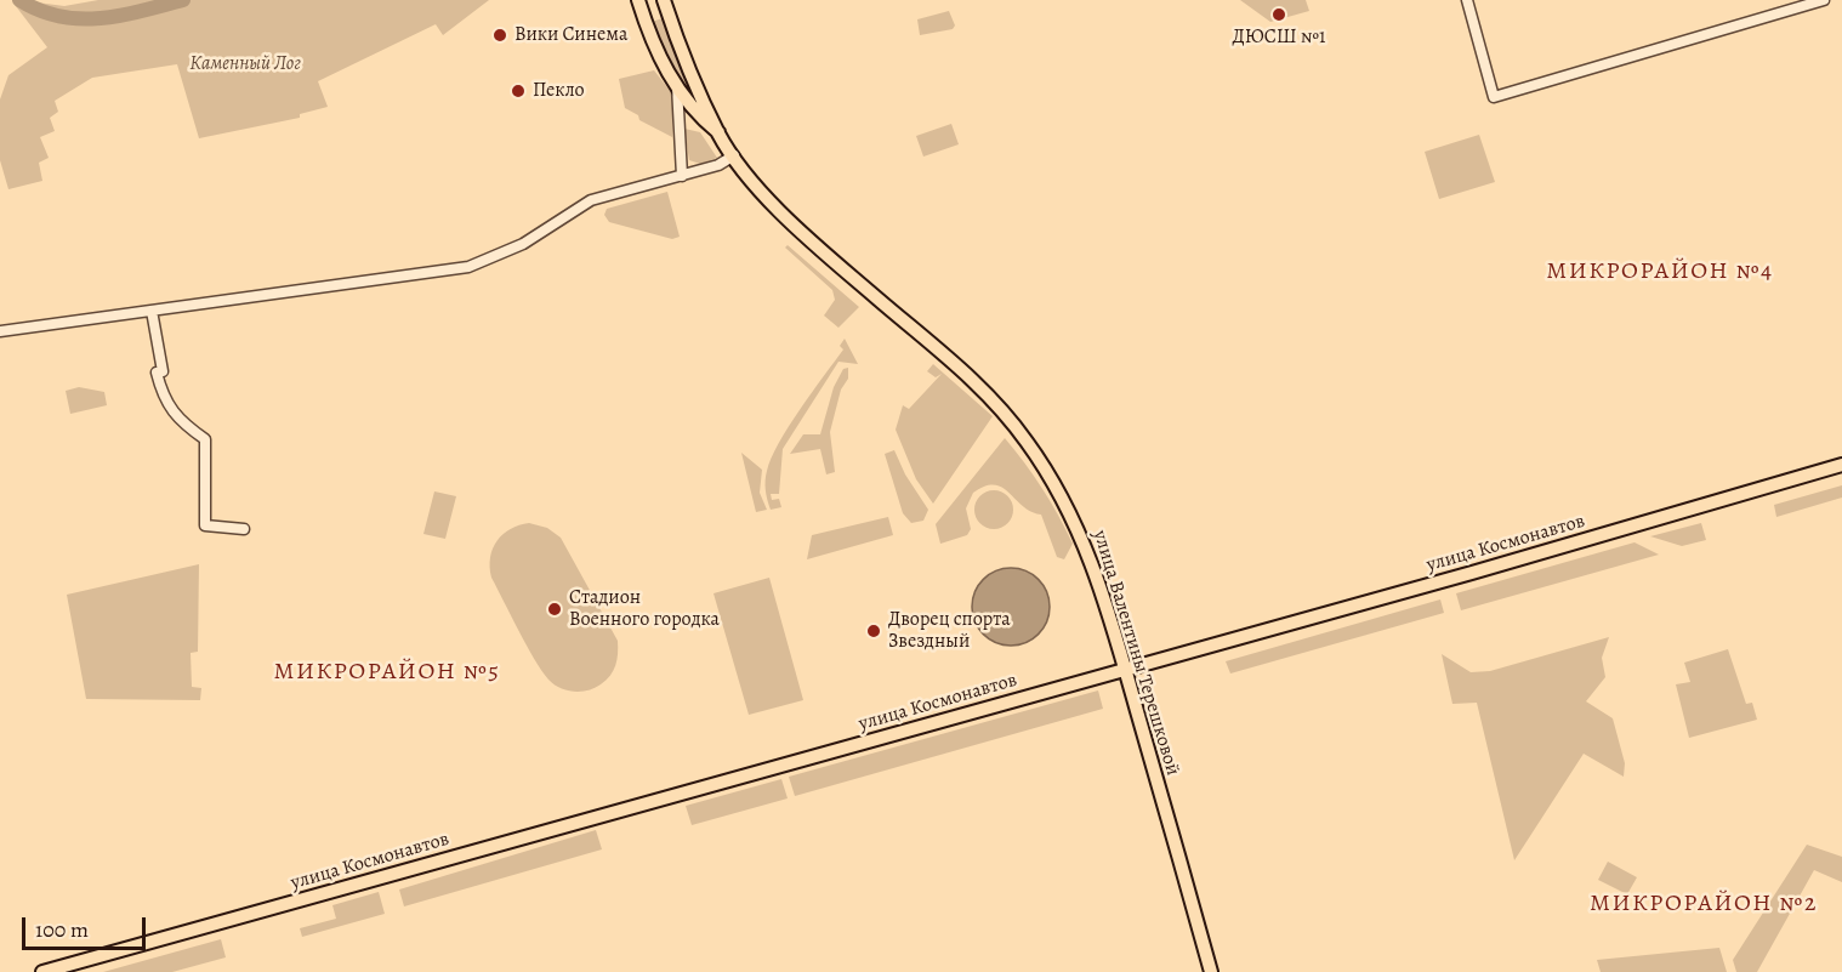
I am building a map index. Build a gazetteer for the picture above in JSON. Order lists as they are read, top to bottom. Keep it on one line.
{"streets":{"main road":["улица Космонавтов","улица Валентины Терешковой"]},"crossings":[["улица Космонавтов","улица Валентины Терешковой"]],"districts":["МИКРОРАЙОН №4","МИКРОРАЙОН №5","МИКРОРАЙОН №2"],"parks":["Каменный Лог"],"places":["ДЮСШ №1","Вики Синема","Пекло","Стадион Военного городка","Дворец спорта Звездный"],"scale_bar":"100 m"}
